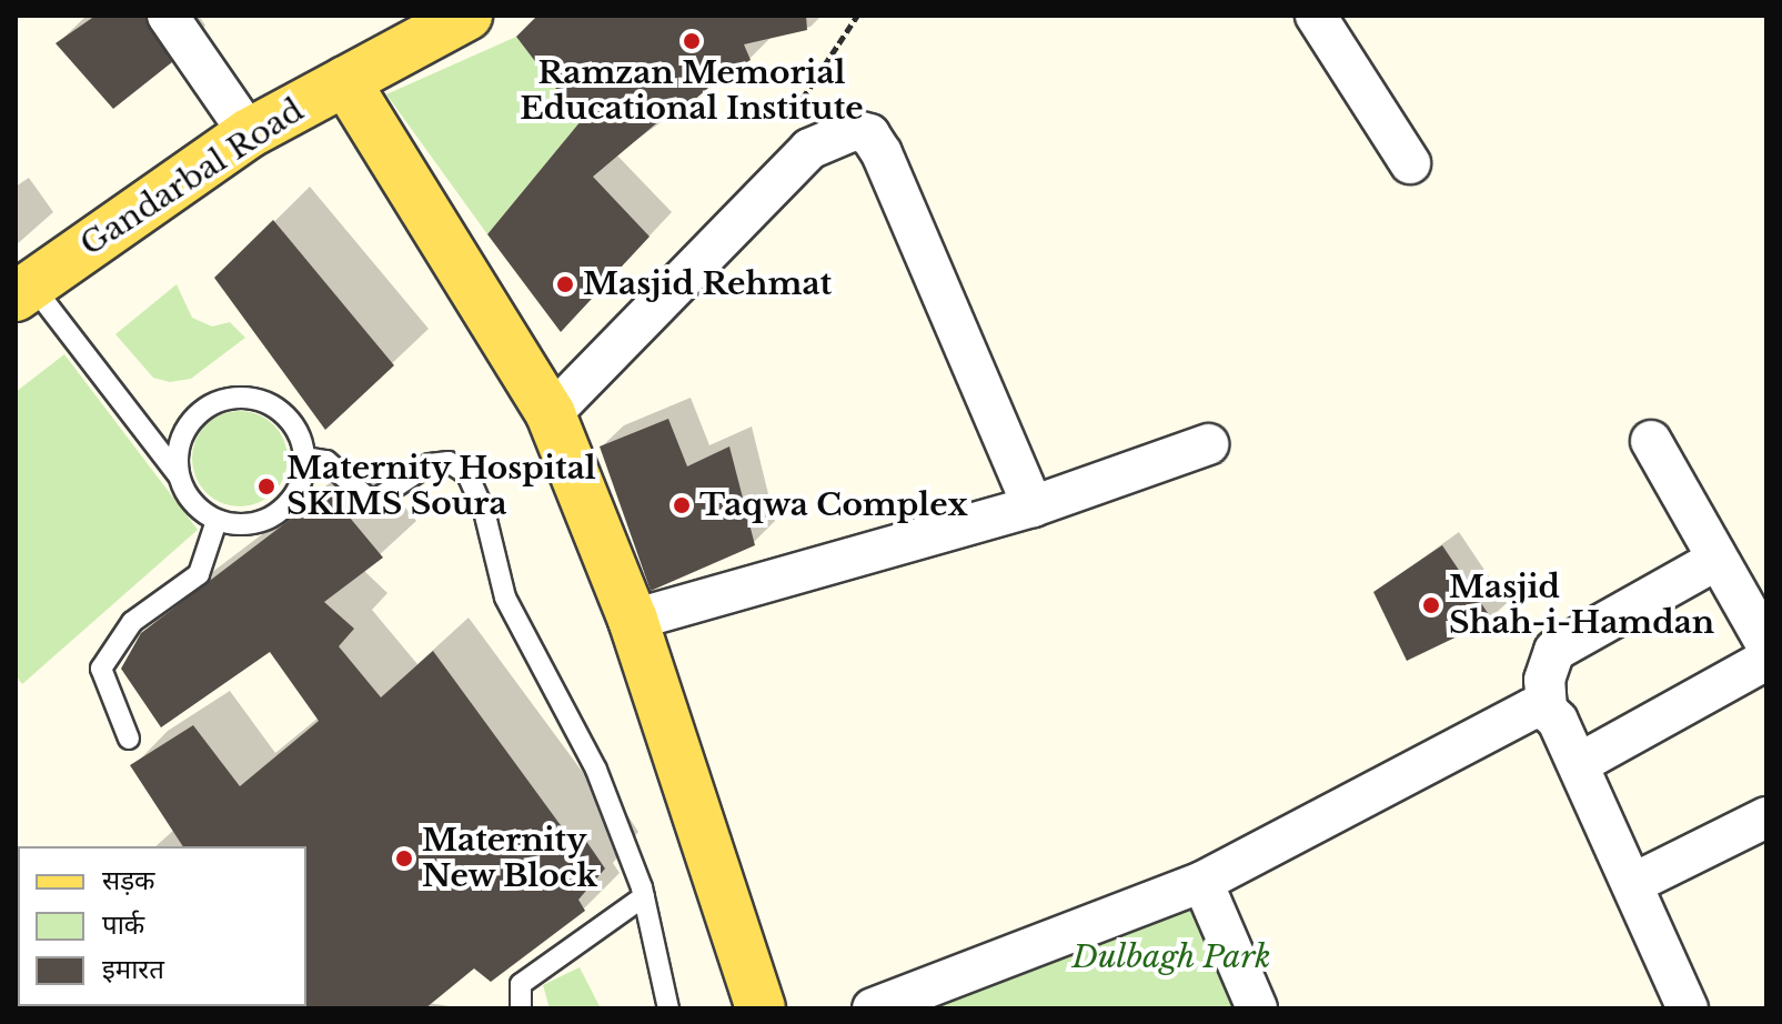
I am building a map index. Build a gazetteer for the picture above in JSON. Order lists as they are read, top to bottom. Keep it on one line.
{"streets":{"main road":["Gandarbal Road"]},"parks":["Dulbagh Park"],"places":["Ramzan Memorial Educational Institute","Masjid Rehmat","Maternity Hospital SKIMS Soura","Taqwa Complex","Masjid Shah-i-Hamdan","Maternity New Block"],"legend":["सड़क","पार्क","इमारत"]}
